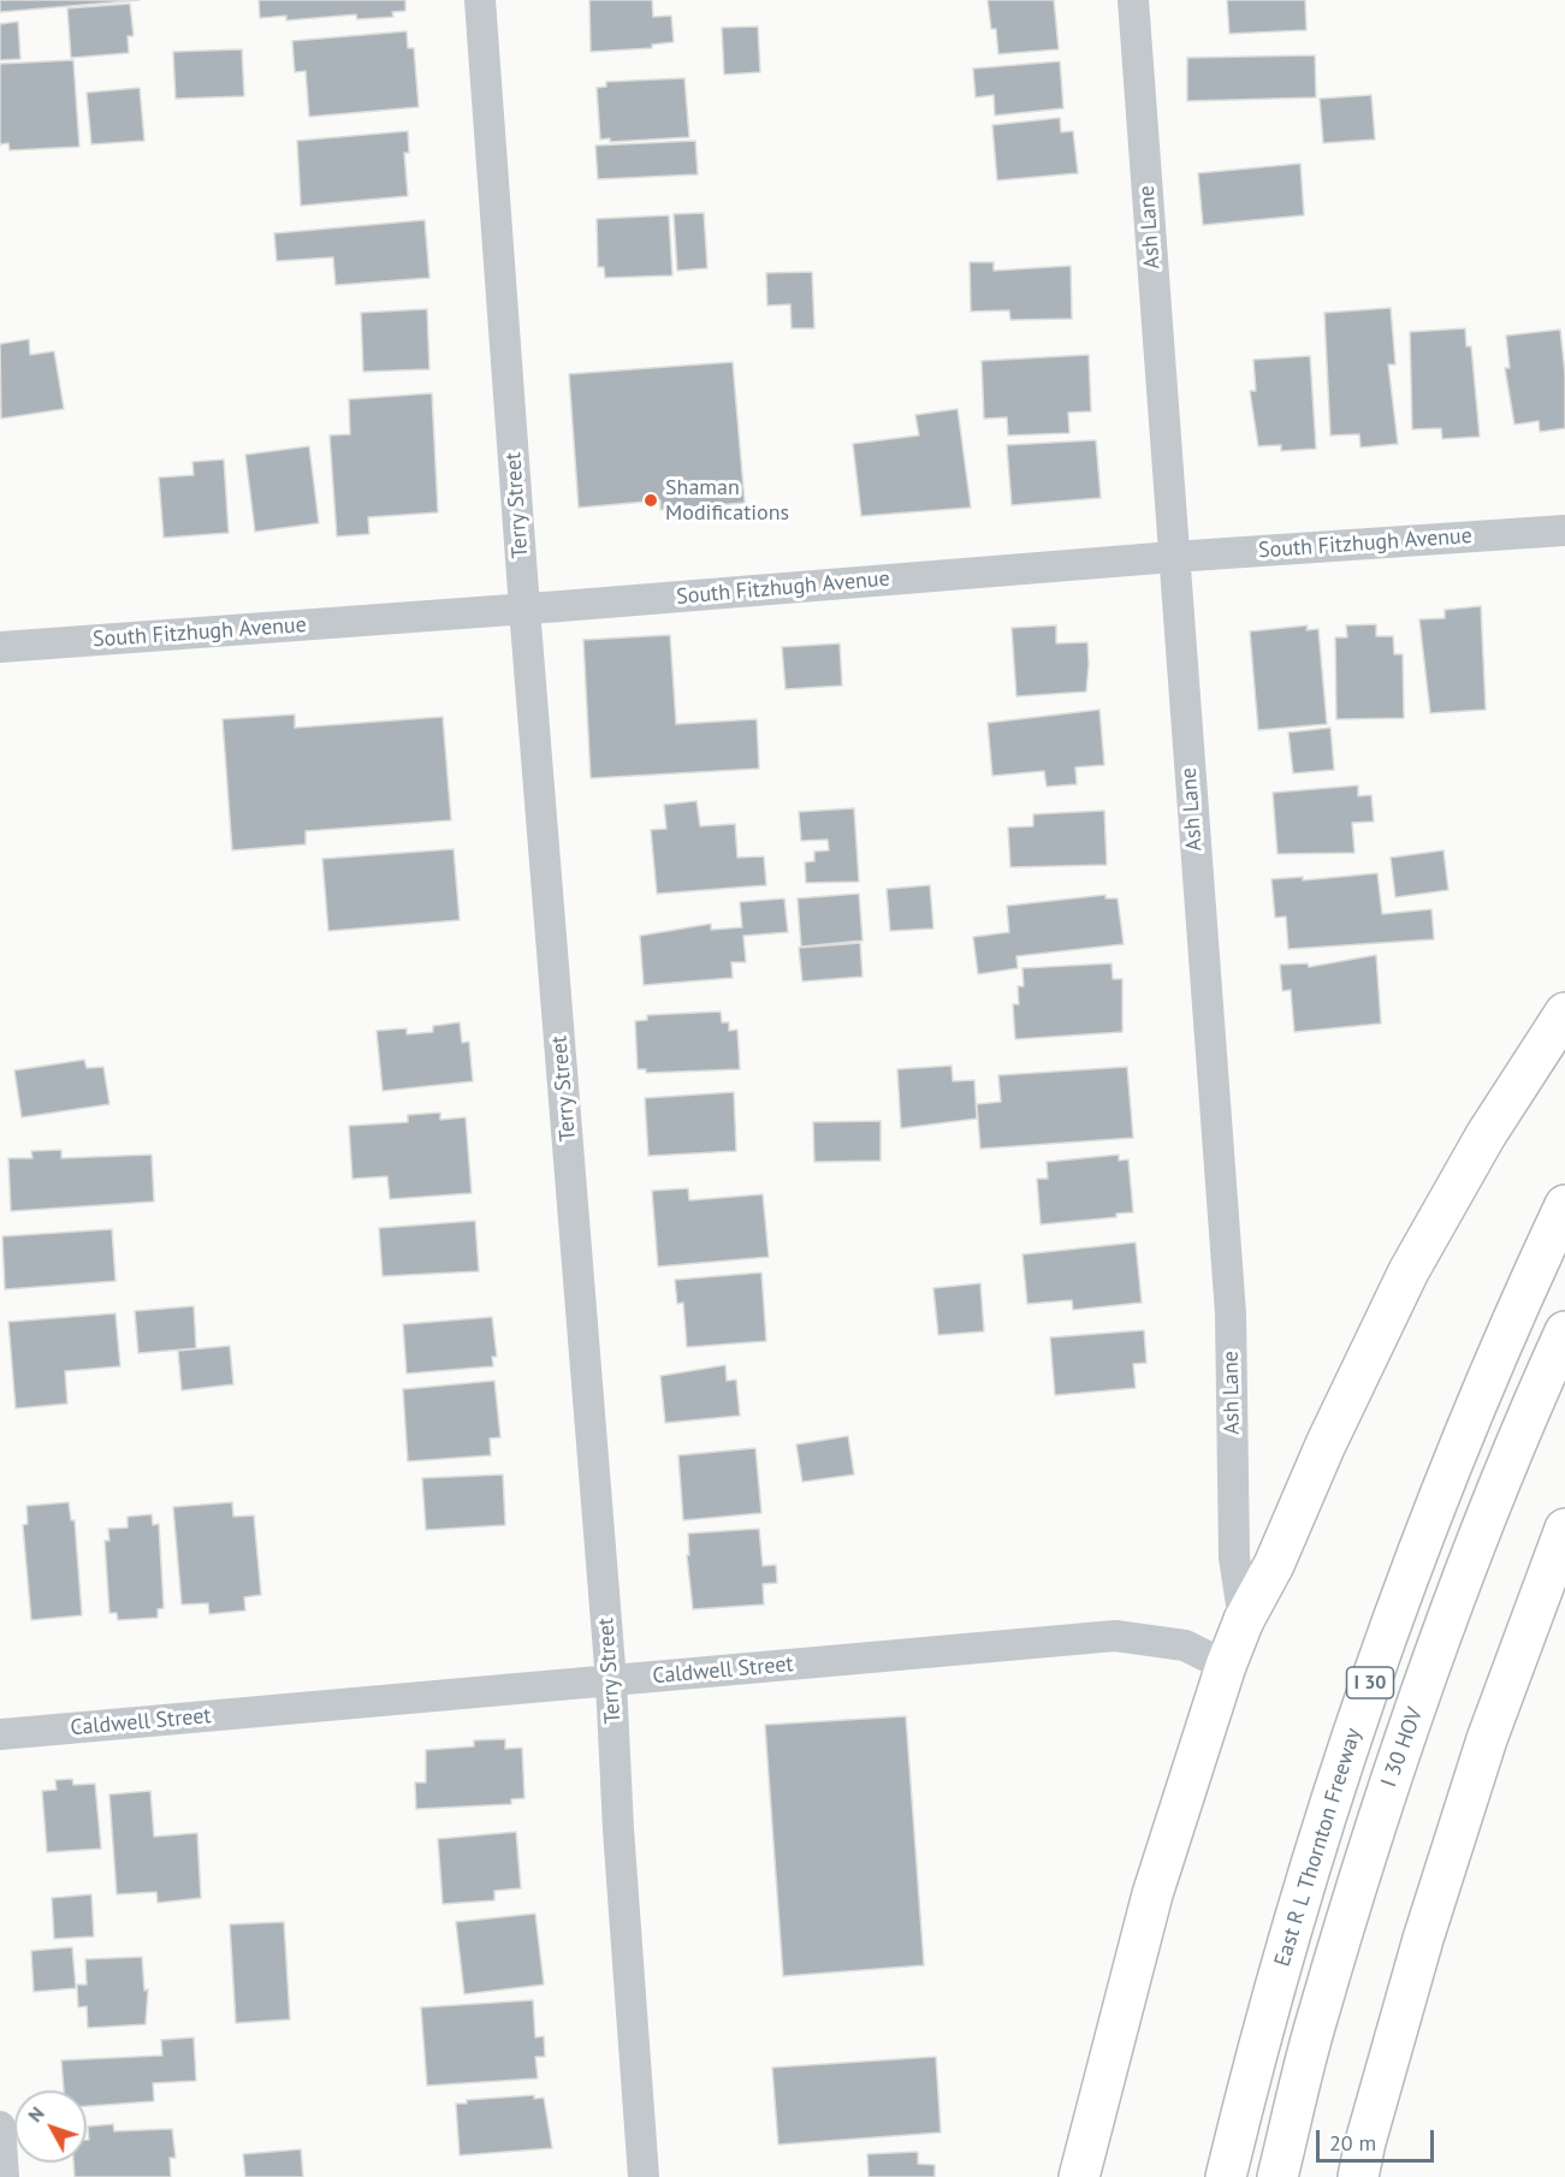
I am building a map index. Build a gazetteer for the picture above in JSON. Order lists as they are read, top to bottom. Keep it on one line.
{"streets":{"main road":["I 30","I 30 HOV","East R L Thornton Freeway"],"street":["Ash Lane","Terry Street","South Fitzhugh Avenue","Caldwell Street"]},"crossings":[["Ash Lane","South Fitzhugh Avenue"],["Terry Street","South Fitzhugh Avenue"],["Terry Street","Caldwell Street"]],"places":["Shaman Modifications"],"scale_bar":"20 m","north":"top left"}
